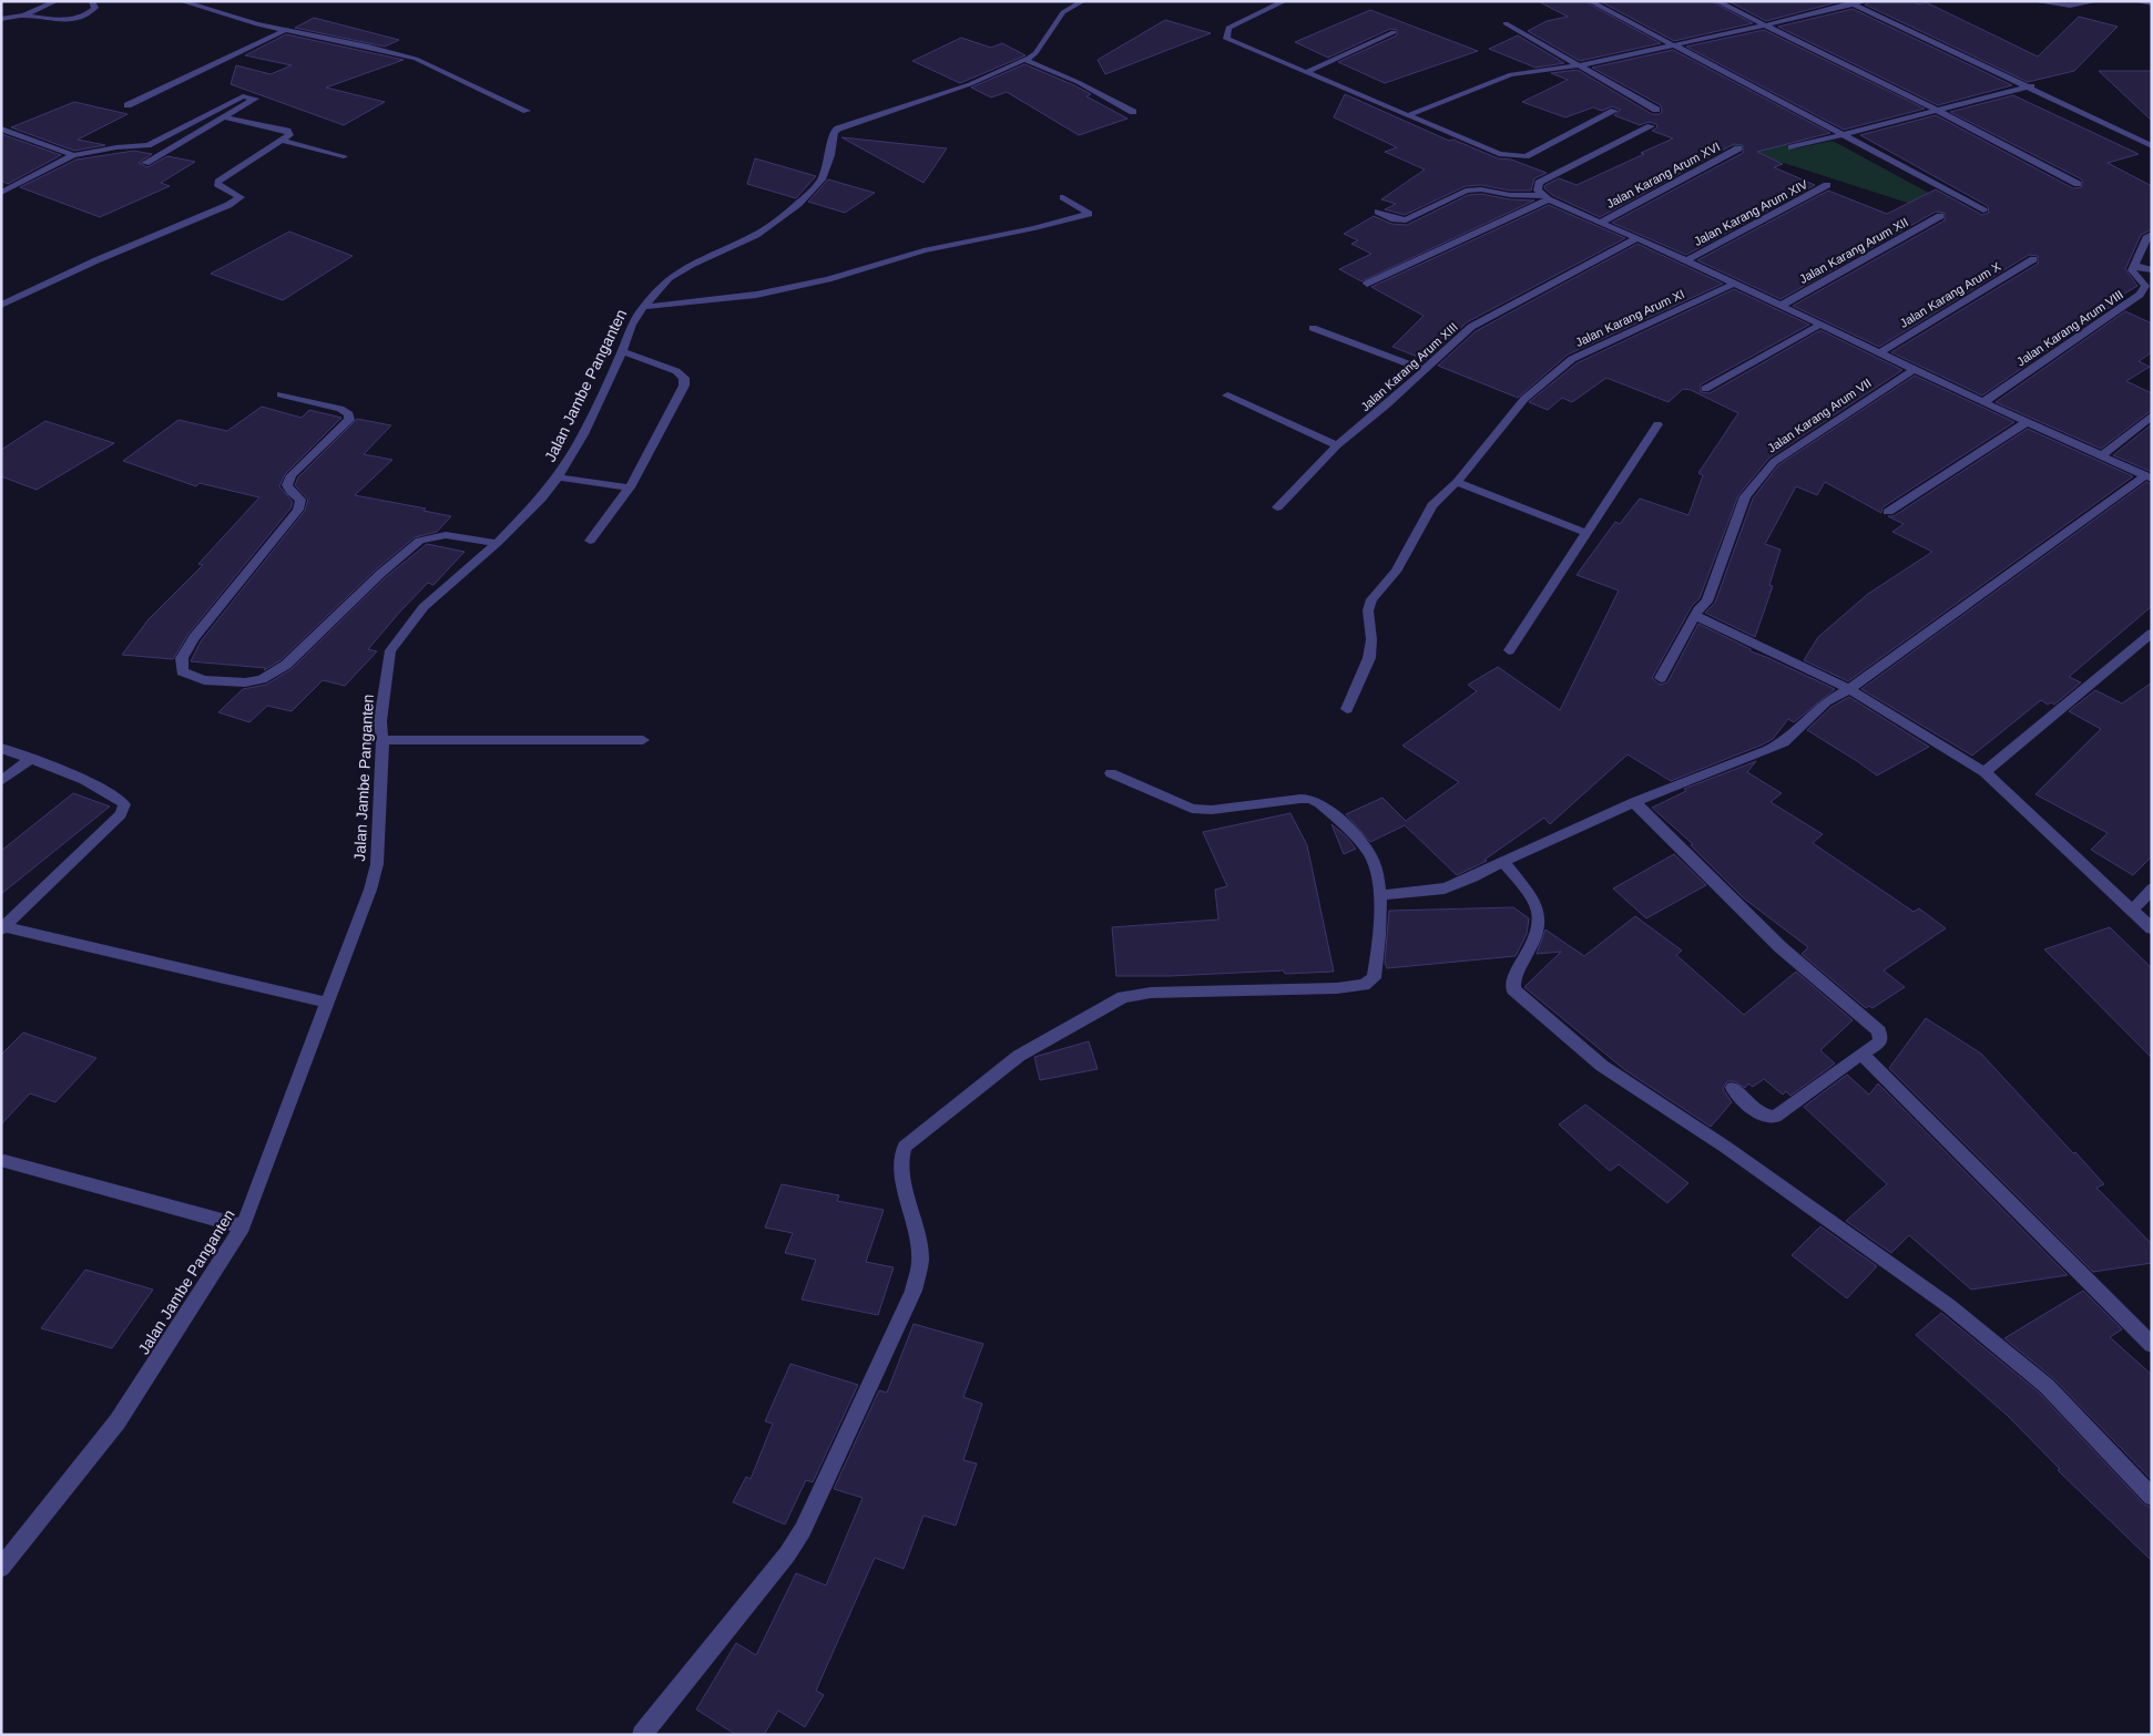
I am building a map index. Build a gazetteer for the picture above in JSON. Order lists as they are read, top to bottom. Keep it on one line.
{"streets":{"street":["Jalan Karang Arum XVI","Jalan Karang Arum XIV","Jalan Karang Arum XII","Jalan Karang Arum X","Jalan Karang Arum XI","Jalan Karang Arum VIII","Jalan Karang Arum XIII","Jalan Jambe Panganten","Jalan Karang Arum VII"]}}
